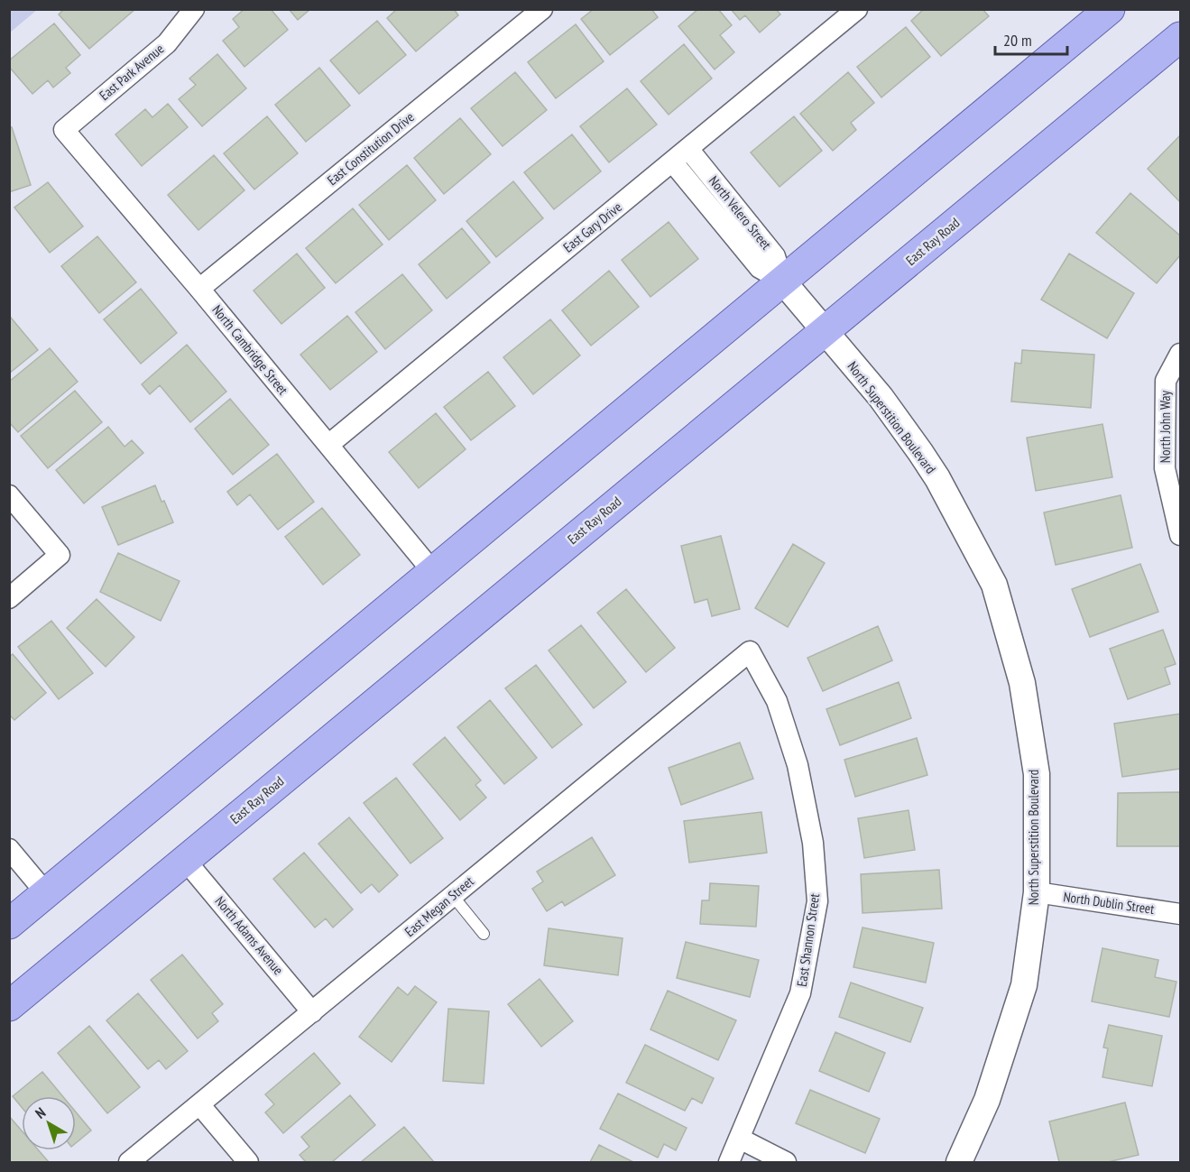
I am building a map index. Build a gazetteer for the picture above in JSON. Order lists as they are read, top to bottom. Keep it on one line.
{"streets":{"main road":["East Ray Road"],"street":["East Park Avenue","East Constitution Drive","North Velero Street","East Gary Drive","North Cambridge Street","North Superstition Boulevard","North John Way","North Dublin Street","East Megan Street","North Adams Avenue","East Shannon Street"]},"crossings":[["East Park Avenue","North Cambridge Street"],["East Constitution Drive","North Cambridge Street"],["North Velero Street","East Gary Drive"],["North Velero Street","North Superstition Boulevard"],["East Gary Drive","North Cambridge Street"],["East Ray Road","North Superstition Boulevard"],["East Ray Road","North Adams Avenue"],["North Superstition Boulevard","North Dublin Street"],["East Megan Street","North Adams Avenue"],["East Megan Street","East Shannon Street"]],"scale_bar":"20 m","north":"top left"}
